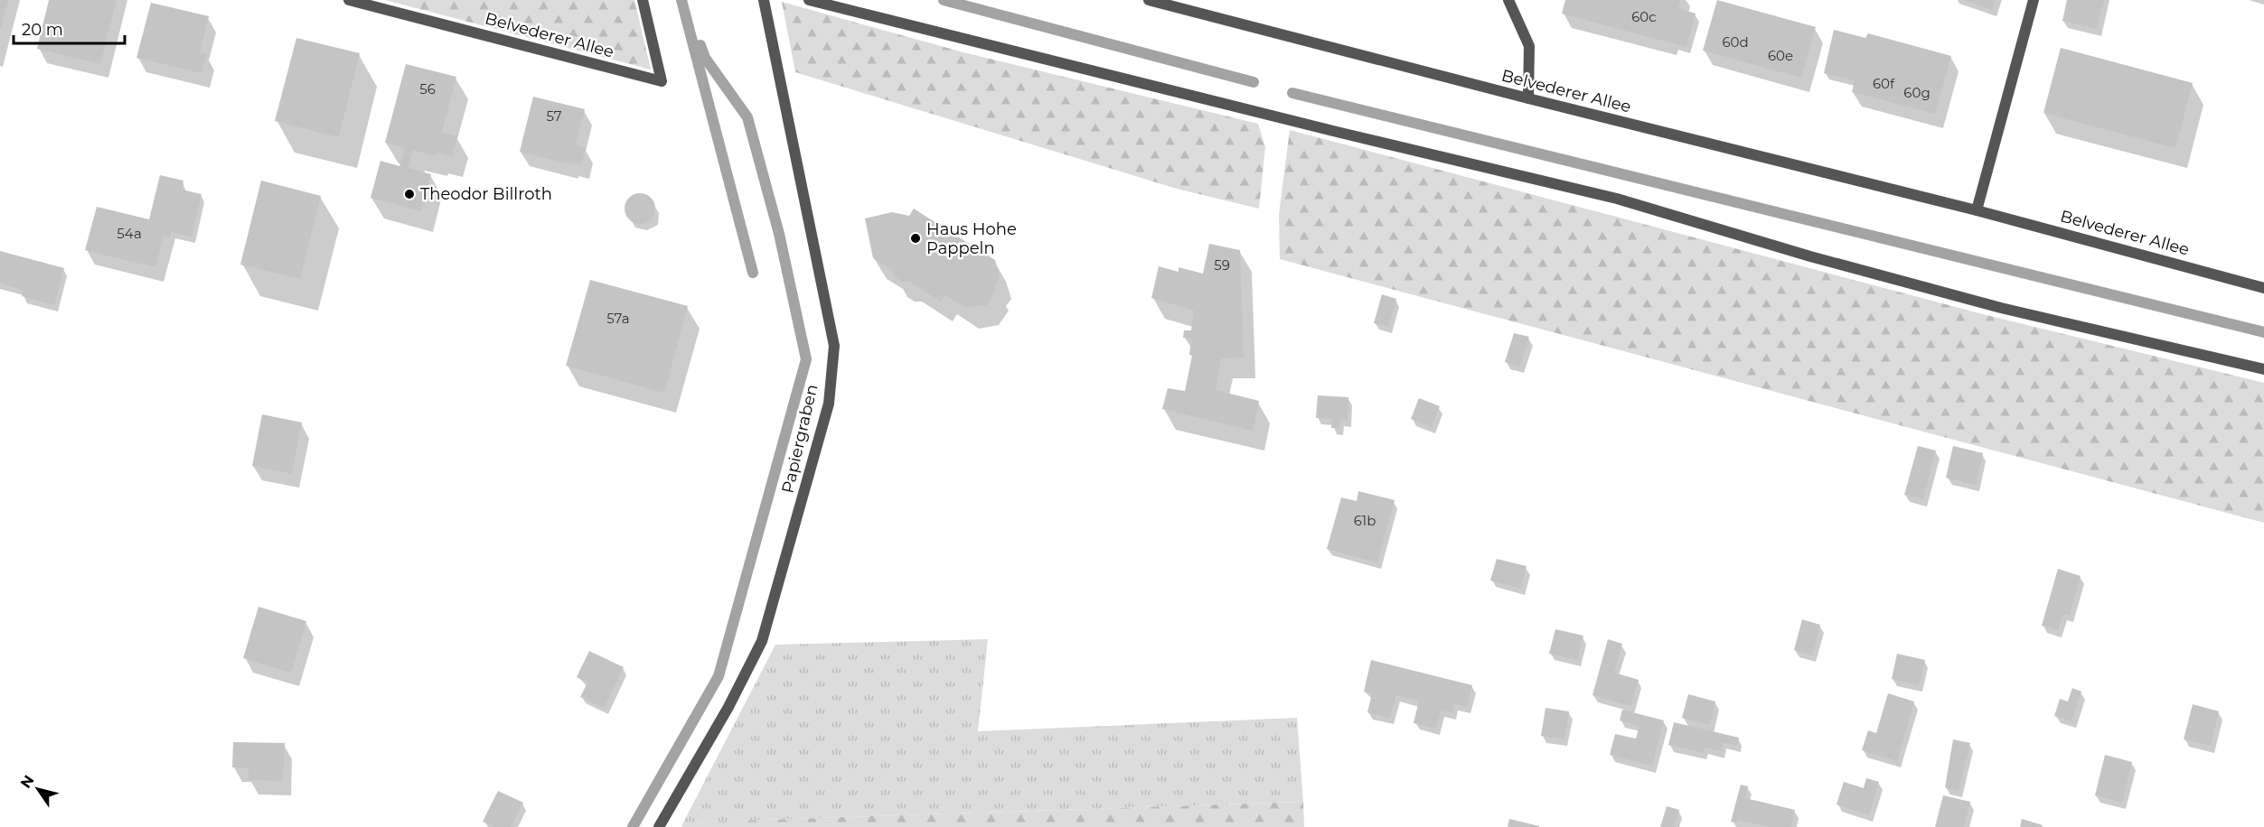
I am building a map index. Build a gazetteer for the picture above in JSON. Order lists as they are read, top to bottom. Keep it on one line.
{"streets":{"street":["Belvederer Allee","Papiergraben"]},"places":["Theodor Billroth","Haus Hohe Pappeln"],"house_numbers":["60c","60d","60e","60f","56","60g","57","54a","59","57a","61b"],"scale_bar":"20 m","north":"top left"}
